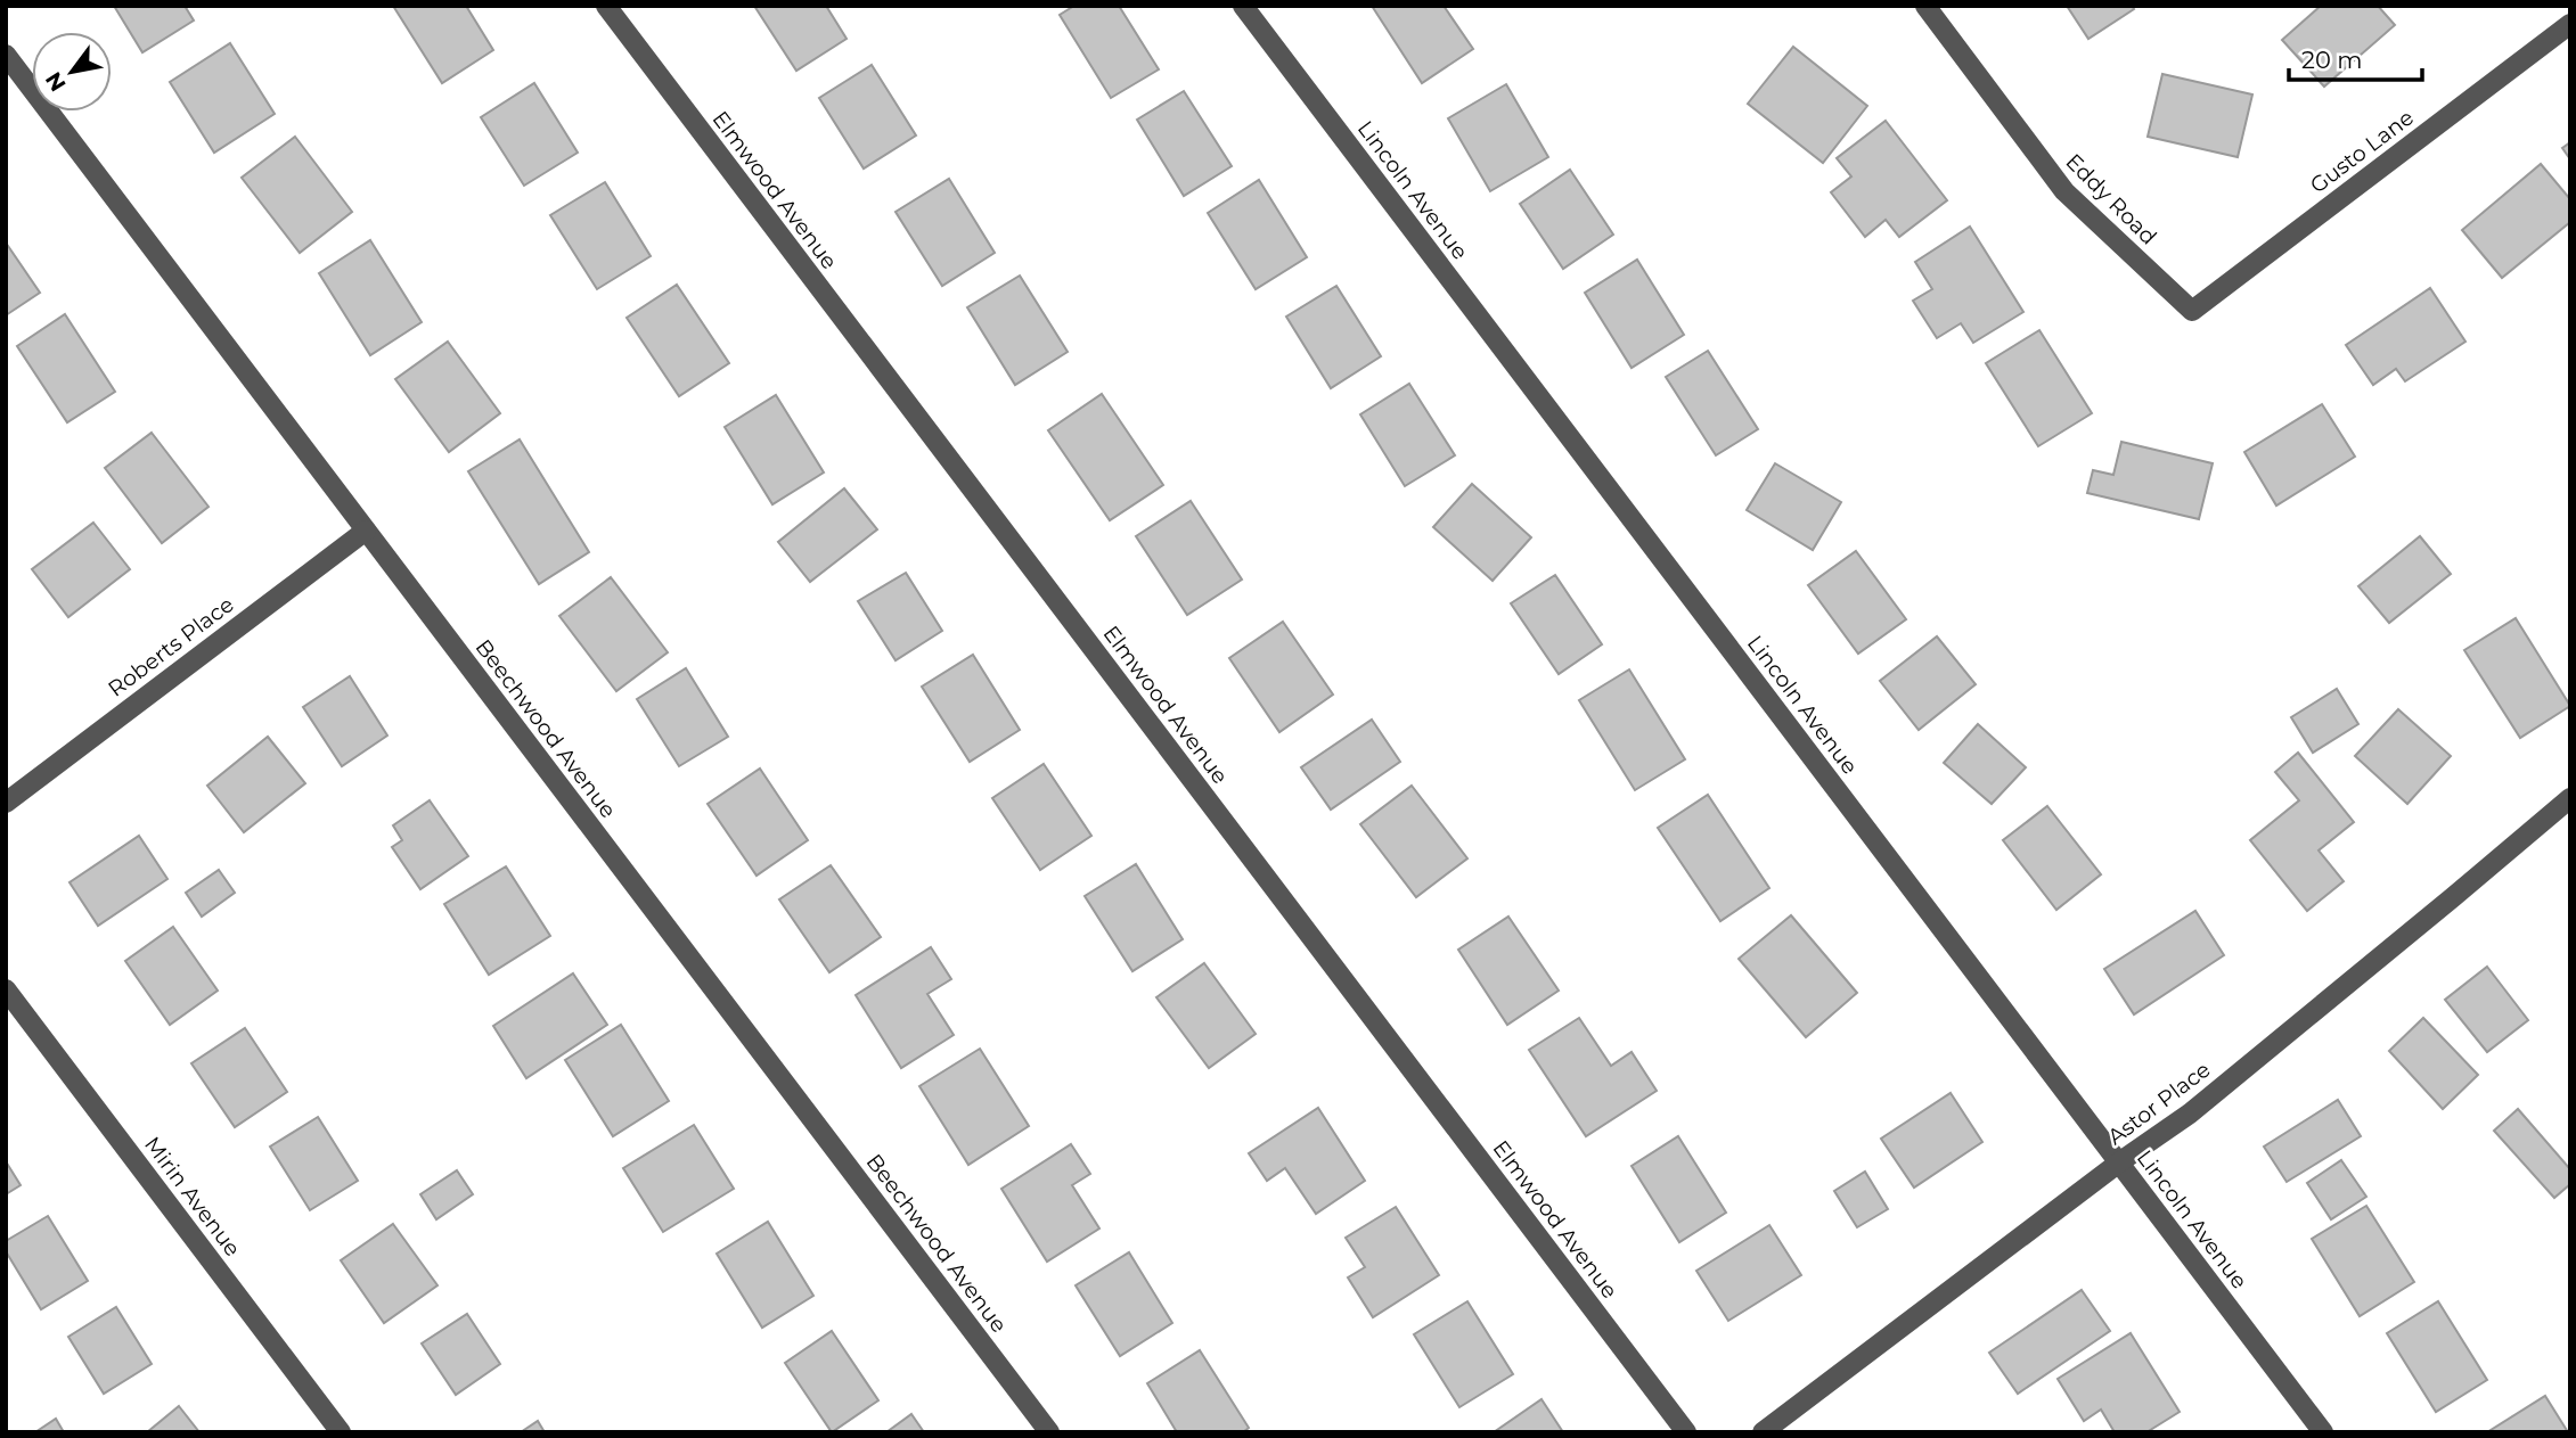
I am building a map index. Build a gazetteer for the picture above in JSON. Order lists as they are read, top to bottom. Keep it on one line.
{"streets":{"street":["Gusto Lane","Elmwood Avenue","Lincoln Avenue","Eddy Road","Roberts Place","Beechwood Avenue","Astor Place","Mirin Avenue"]},"crossings":[["Gusto Lane","Eddy Road"],["Lincoln Avenue","Astor Place"],["Roberts Place","Beechwood Avenue"]],"scale_bar":"20 m","north":"bottom left"}
